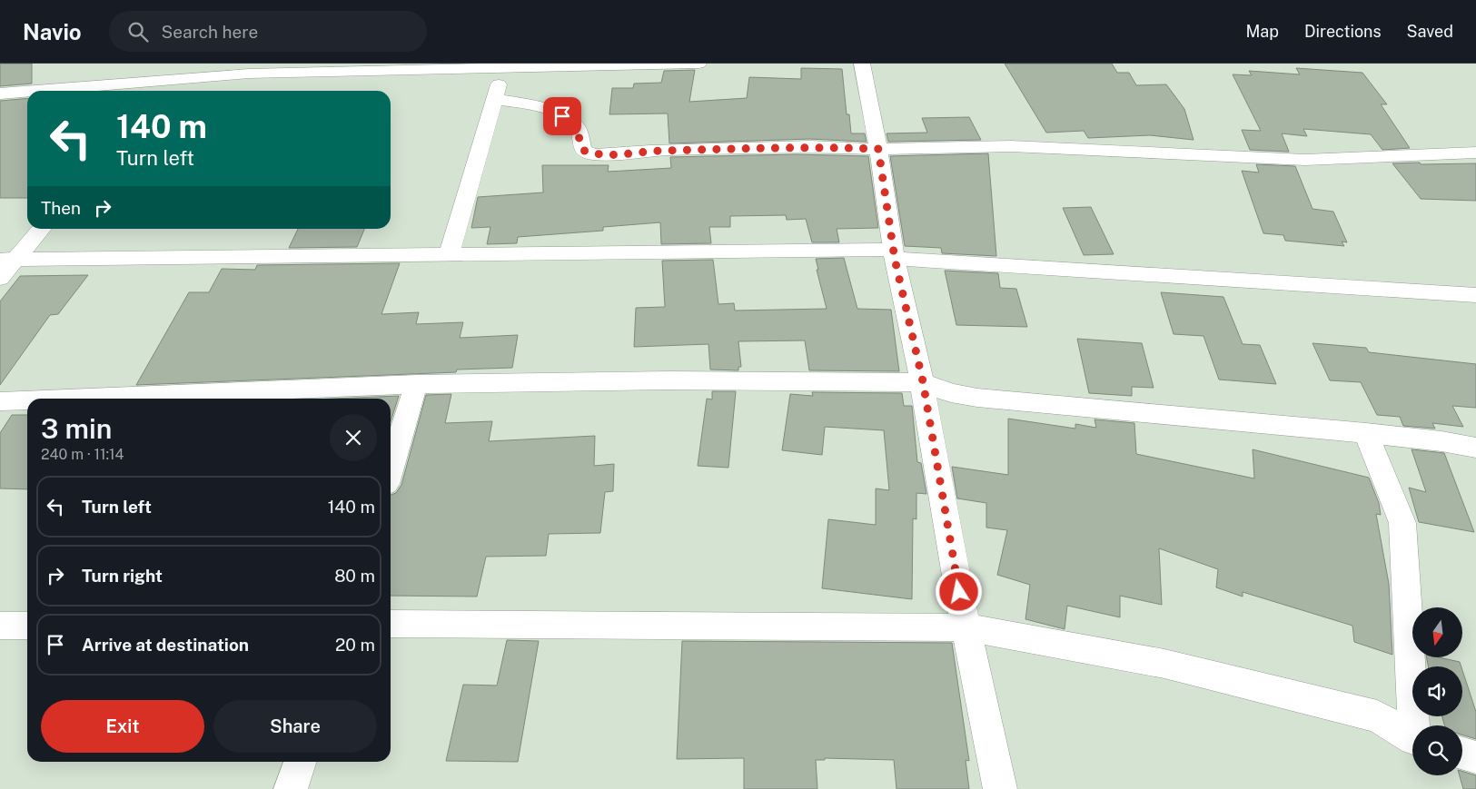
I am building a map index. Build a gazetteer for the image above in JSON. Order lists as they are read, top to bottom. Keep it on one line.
{"north":"bottom","page":{"header":"Navio","search":"Search here","nav":["Map","Directions","Saved"],"turn":["140 m","Turn left"],"then":"Then","heading":["3 min","240 m · 11:14"],"list":[{"name":"Turn left","value":"140 m"},{"name":"Turn right","value":"80 m"},{"name":"Arrive at destination","value":"20 m"}],"buttons":["Exit","Share"]}}
